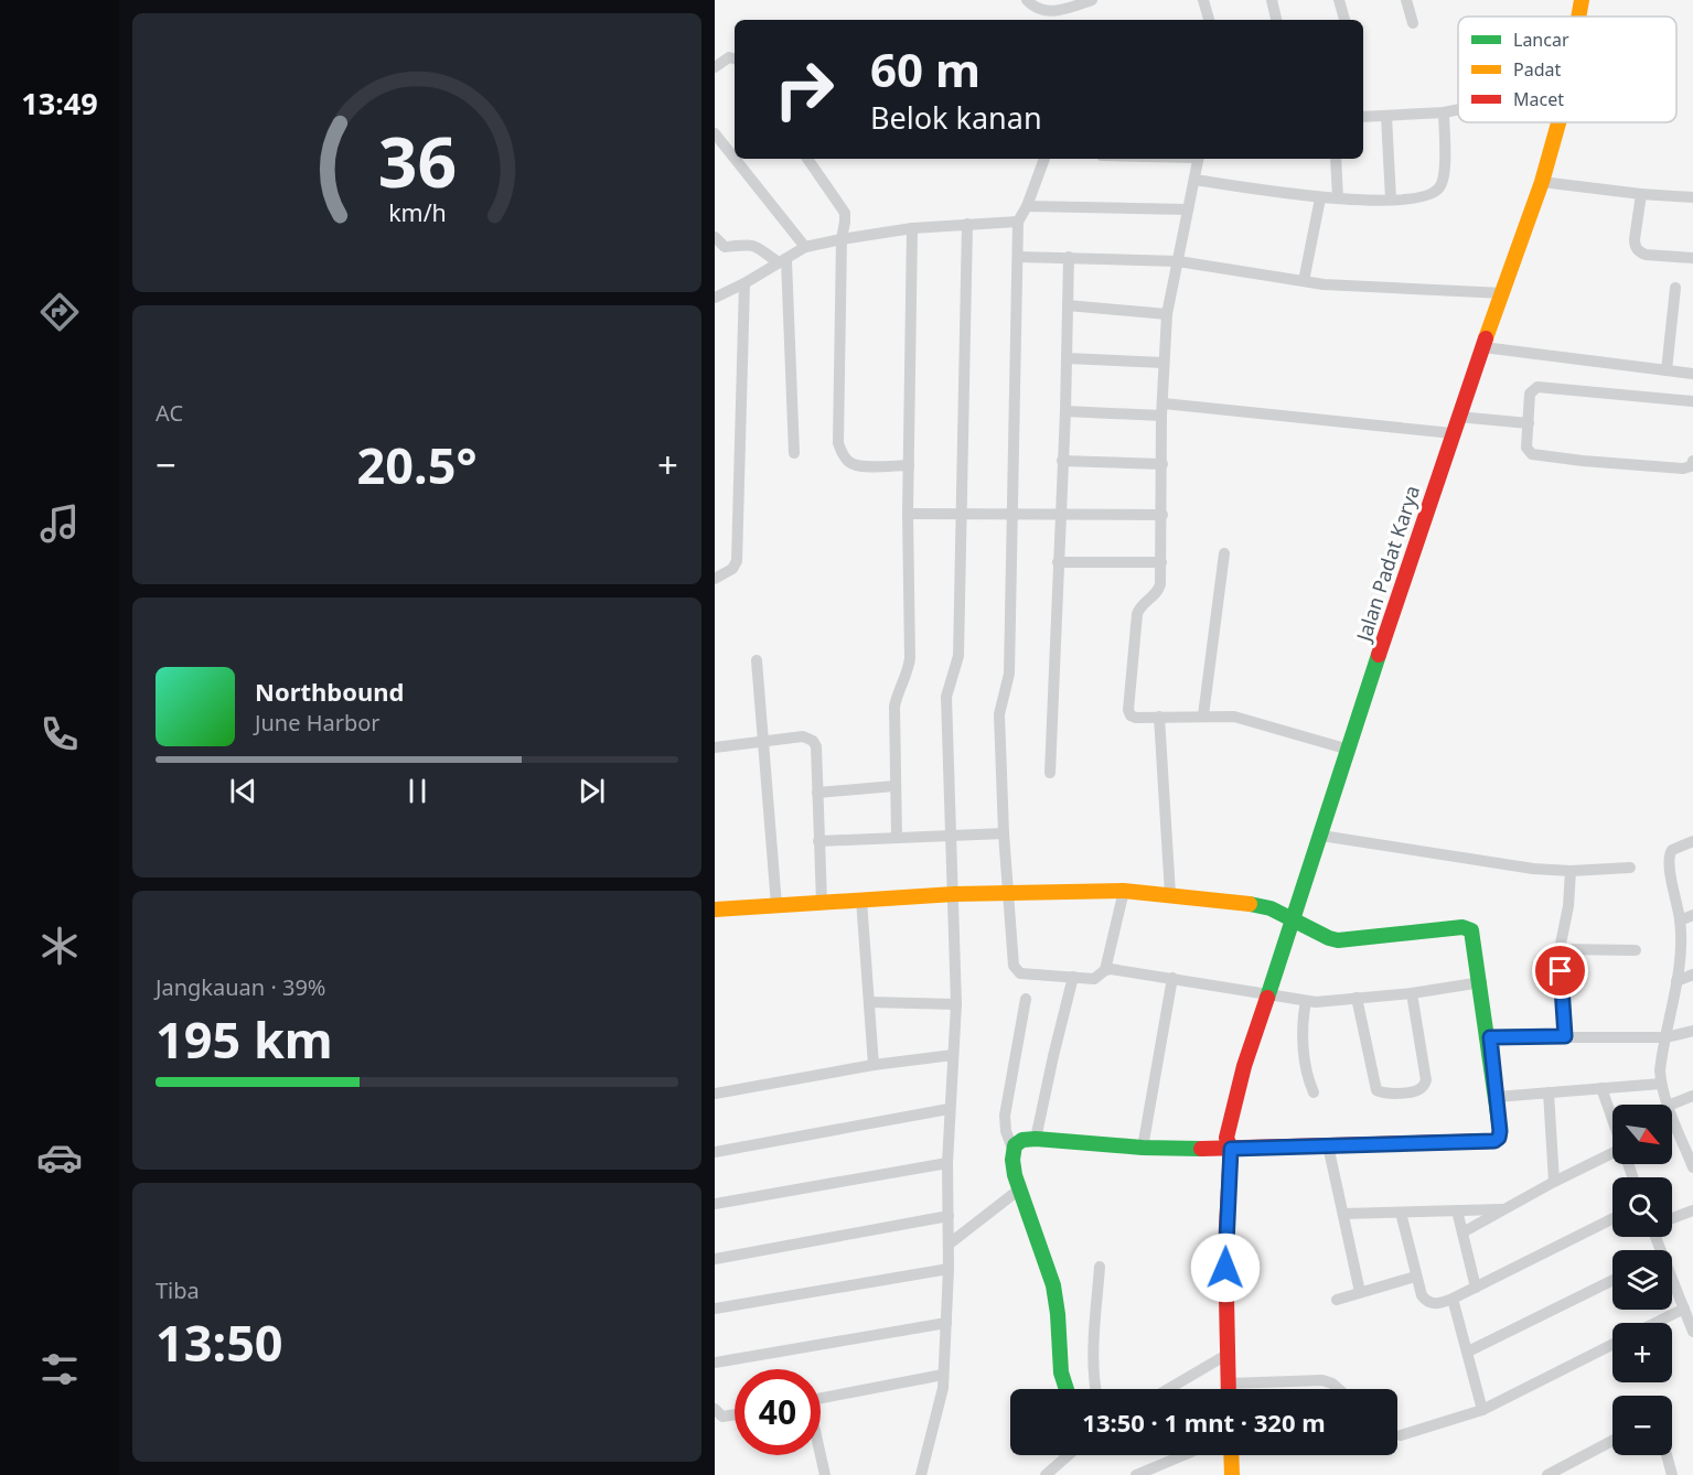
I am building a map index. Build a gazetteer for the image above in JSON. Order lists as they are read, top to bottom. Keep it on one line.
{"streets":{"street":["Jalan Padat Karya"]},"legend":["Lancar","Padat","Macet"],"north":"bottom right","page":{"tabs":"13:49","turn":["60 m","Belok kanan"],"tile":["AC",["Jangkauan · 39%","195 km"],["Tiba","13:50"]],"heat":["−","20.5°","+"],"song":["Northbound","June Harbor"],"map_buttons":["+","−"],"limit":"40","trip":"13:50 · 1 mnt · 320 m","gauge":["36","km/h"]}}
